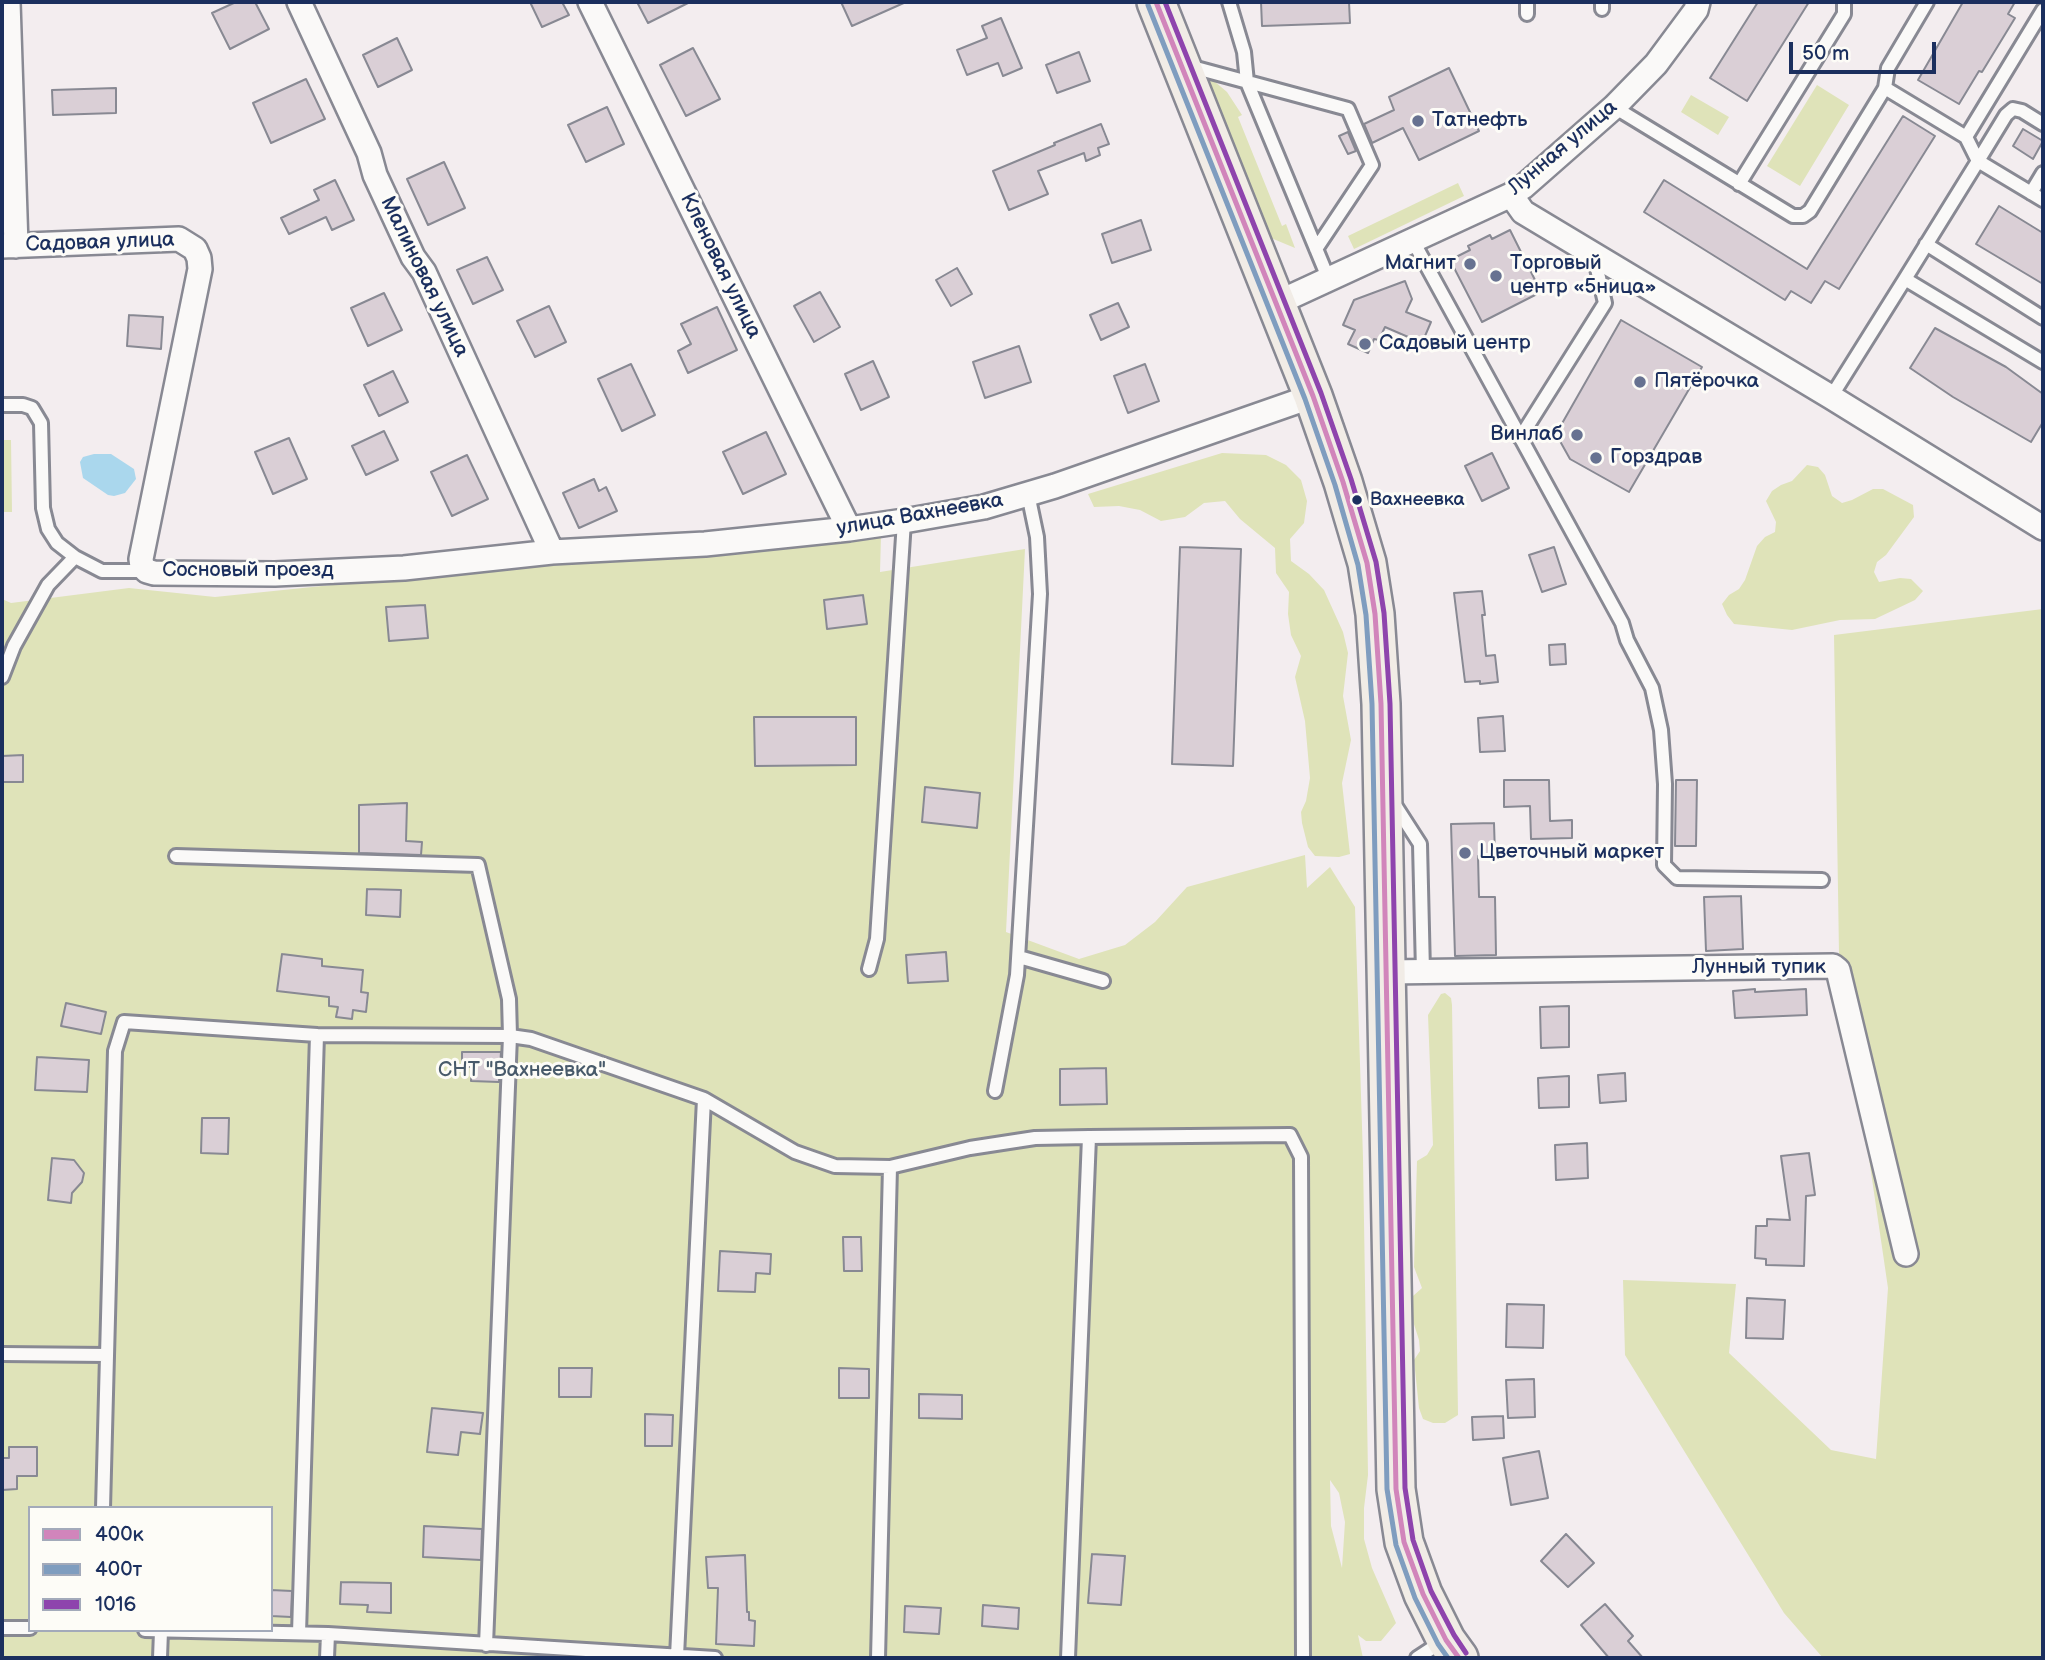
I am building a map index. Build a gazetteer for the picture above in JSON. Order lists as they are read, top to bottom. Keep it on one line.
{"streets":{"street":["Лунная улица","Садовая улица","Кленовая улица","Малиновая улица","улица Вахнеевка","Сосновый проезд","Лунный тупик"]},"crossings":[["Садовая улица","Сосновый проезд"],["Кленовая улица","улица Вахнеевка"],["Малиновая улица","улица Вахнеевка"],["Малиновая улица","Сосновый проезд"],["улица Вахнеевка","Сосновый проезд"]],"parks":["СНТ \"Вахнеевка\""],"places":["Татнефть","Магнит","Торговый центр «5ница»","Садовый центр","Пятёрочка","Винлаб","Горздрав","Вахнеевка","Цветочный маркет"],"lines":["transit line 400к","transit line 1016","transit line 400т"],"legend":["400к","400т","1016"],"scale_bar":"50 m"}
